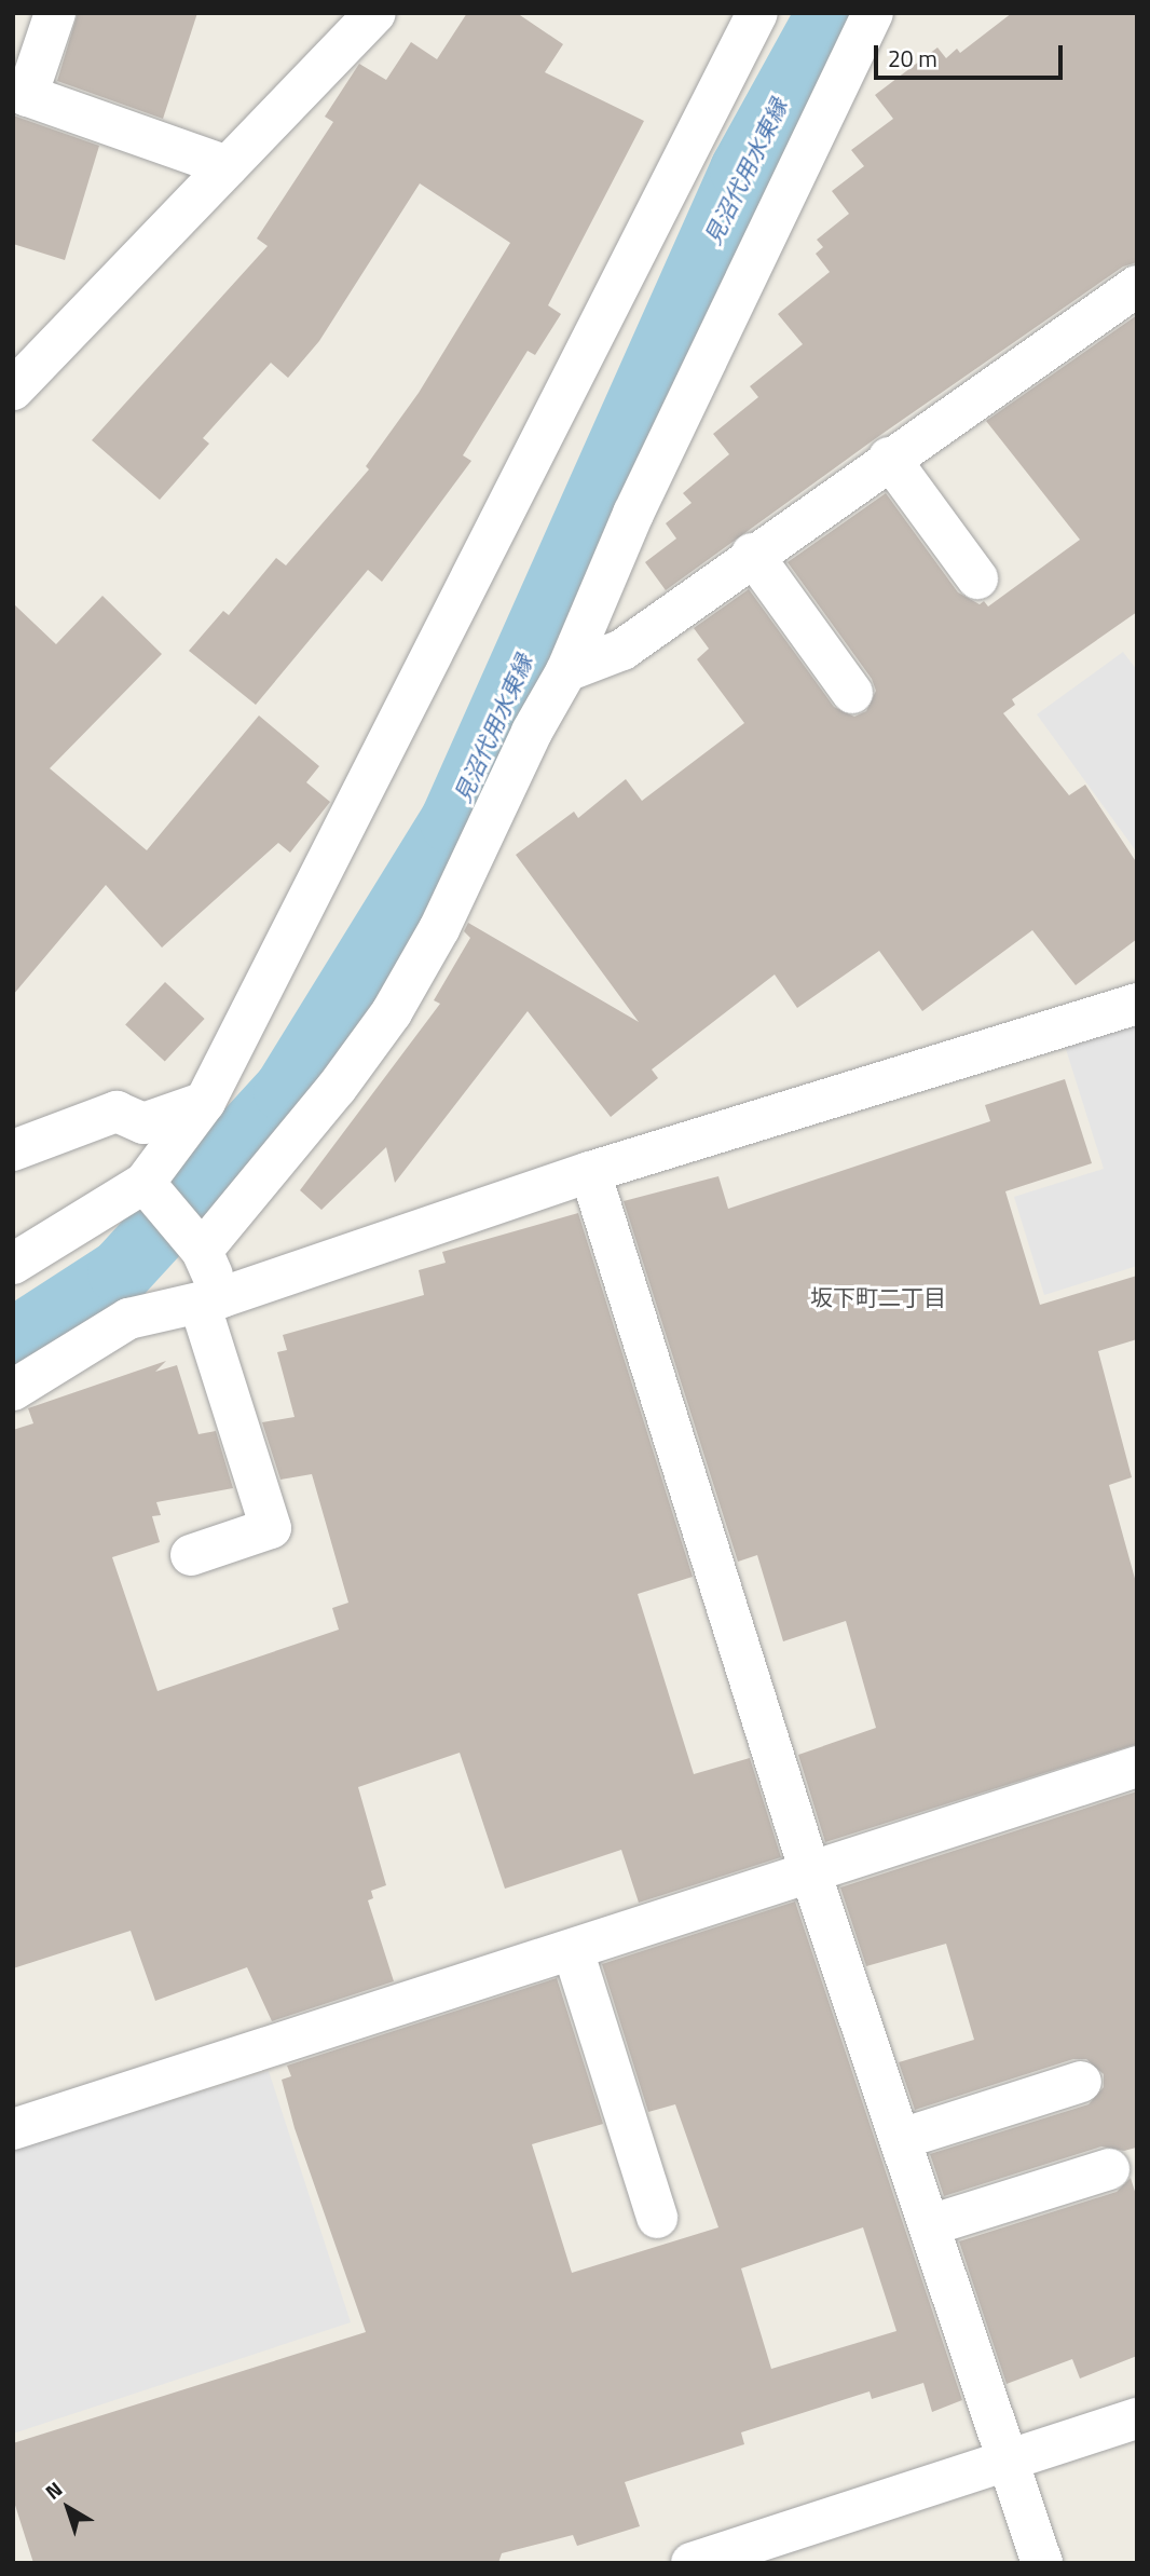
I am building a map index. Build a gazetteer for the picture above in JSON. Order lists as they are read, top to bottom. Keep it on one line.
{"districts":["坂下町二丁目"],"water":["見沼代用水東縁"],"scale_bar":"20 m","north":"top left"}
